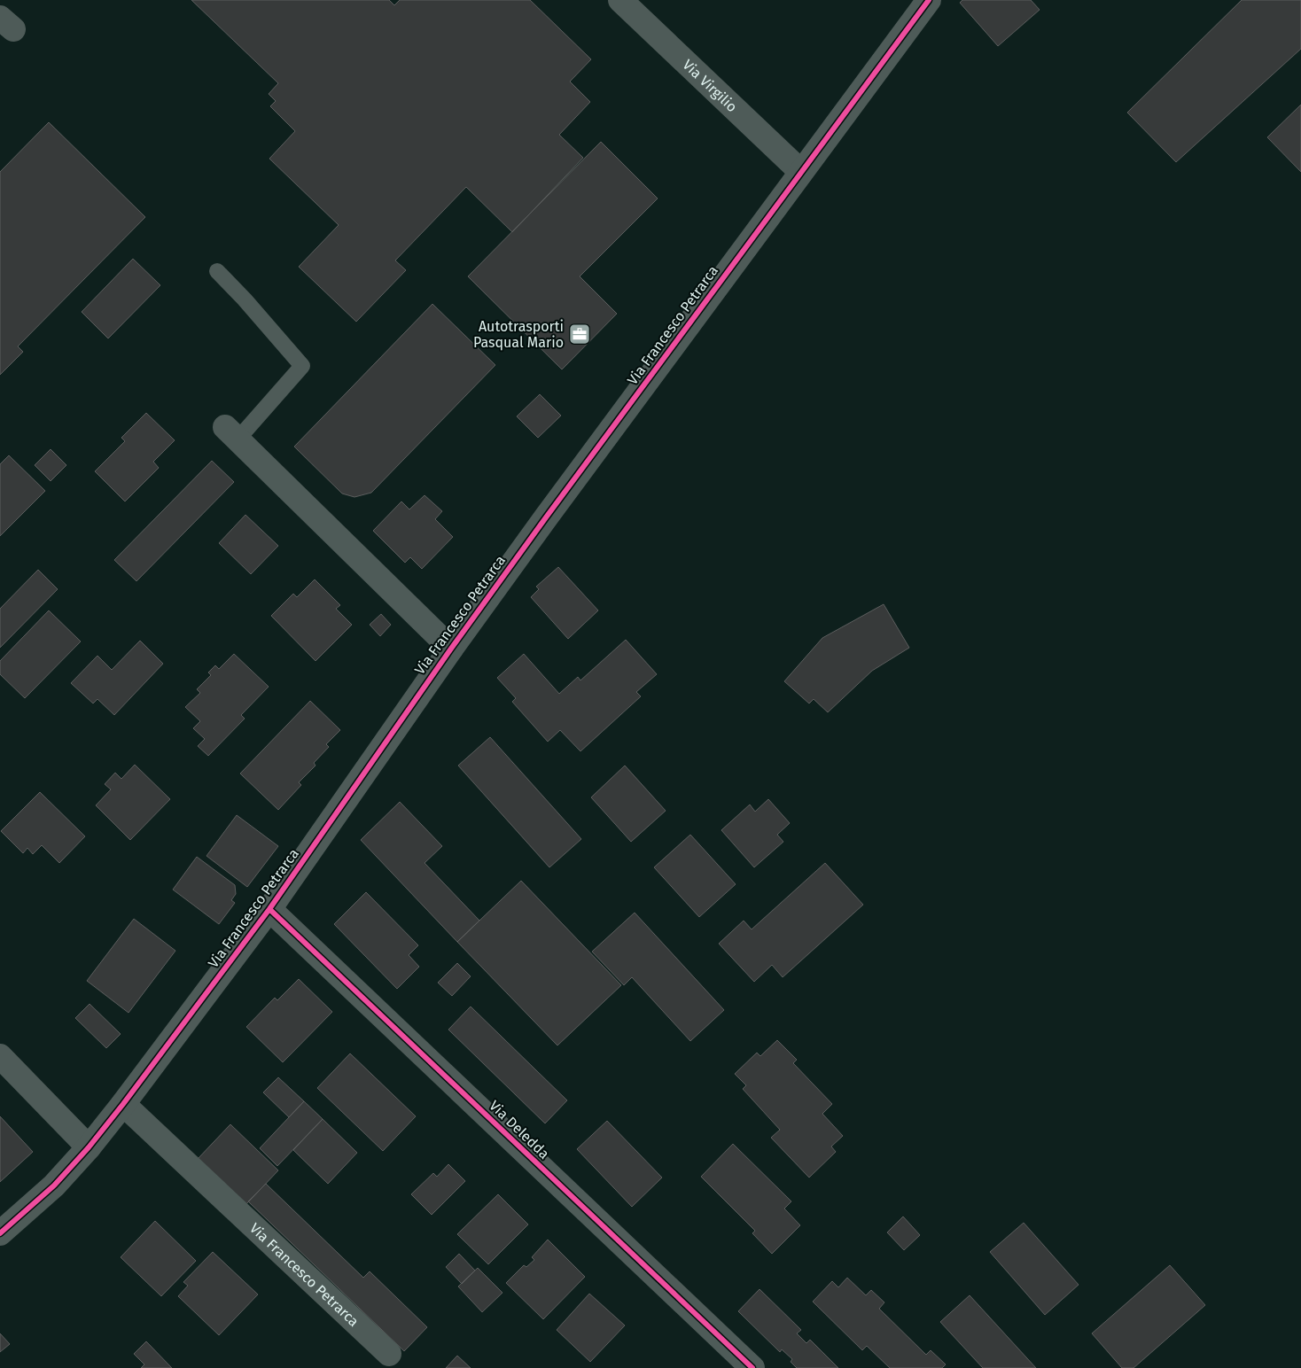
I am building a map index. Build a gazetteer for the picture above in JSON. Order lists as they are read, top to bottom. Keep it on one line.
{"streets":{"street":["Via Virgilio","Via Francesco Petrarca","Via Deledda"]},"crossings":[["Via Virgilio","Via Francesco Petrarca"],["Via Francesco Petrarca","Via Deledda"]],"places":{"office":["Autotrasporti Pasqual Mario"]}}
